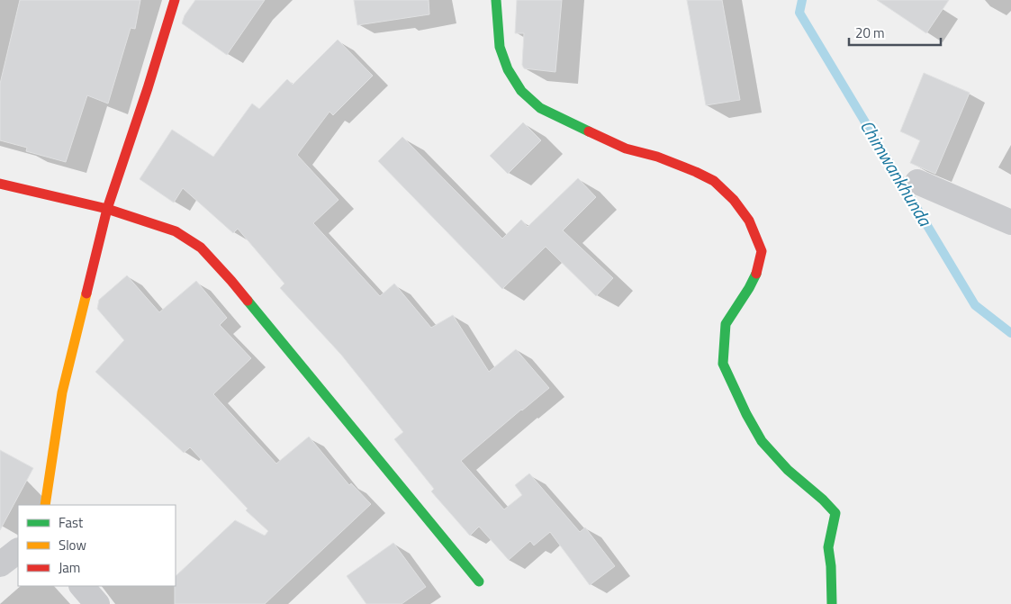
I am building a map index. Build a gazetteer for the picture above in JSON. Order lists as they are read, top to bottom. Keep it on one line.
{"water":["Chimwankhunda"],"legend":["Fast","Slow","Jam"],"scale_bar":"20 m"}
